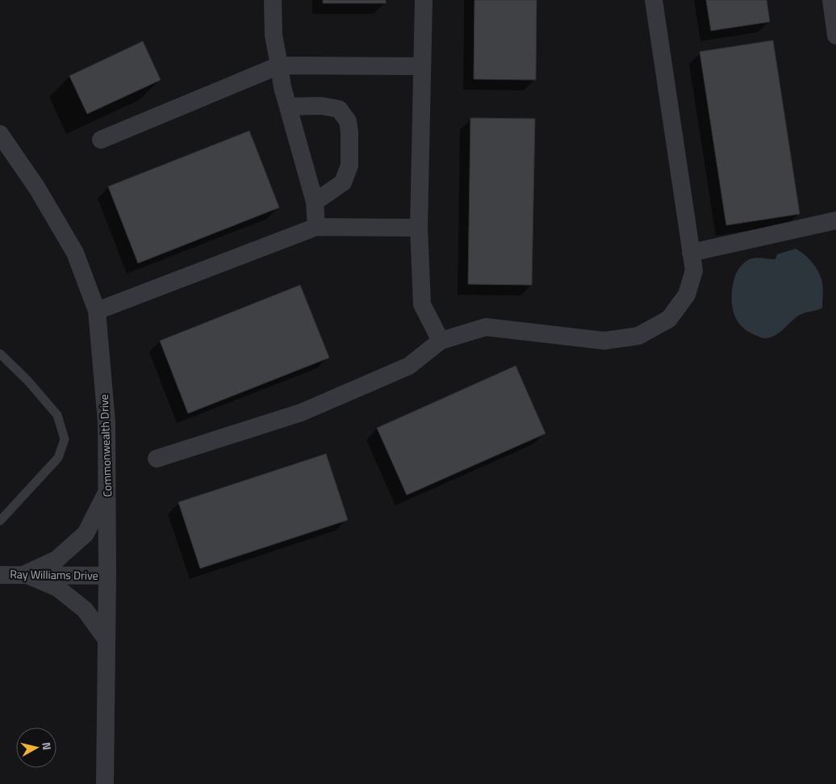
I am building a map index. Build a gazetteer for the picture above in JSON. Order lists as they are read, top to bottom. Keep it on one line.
{"streets":{"street":["Commonwealth Drive","Ray Williams Drive"]},"crossings":[["Commonwealth Drive","Ray Williams Drive"]],"north":"right"}
